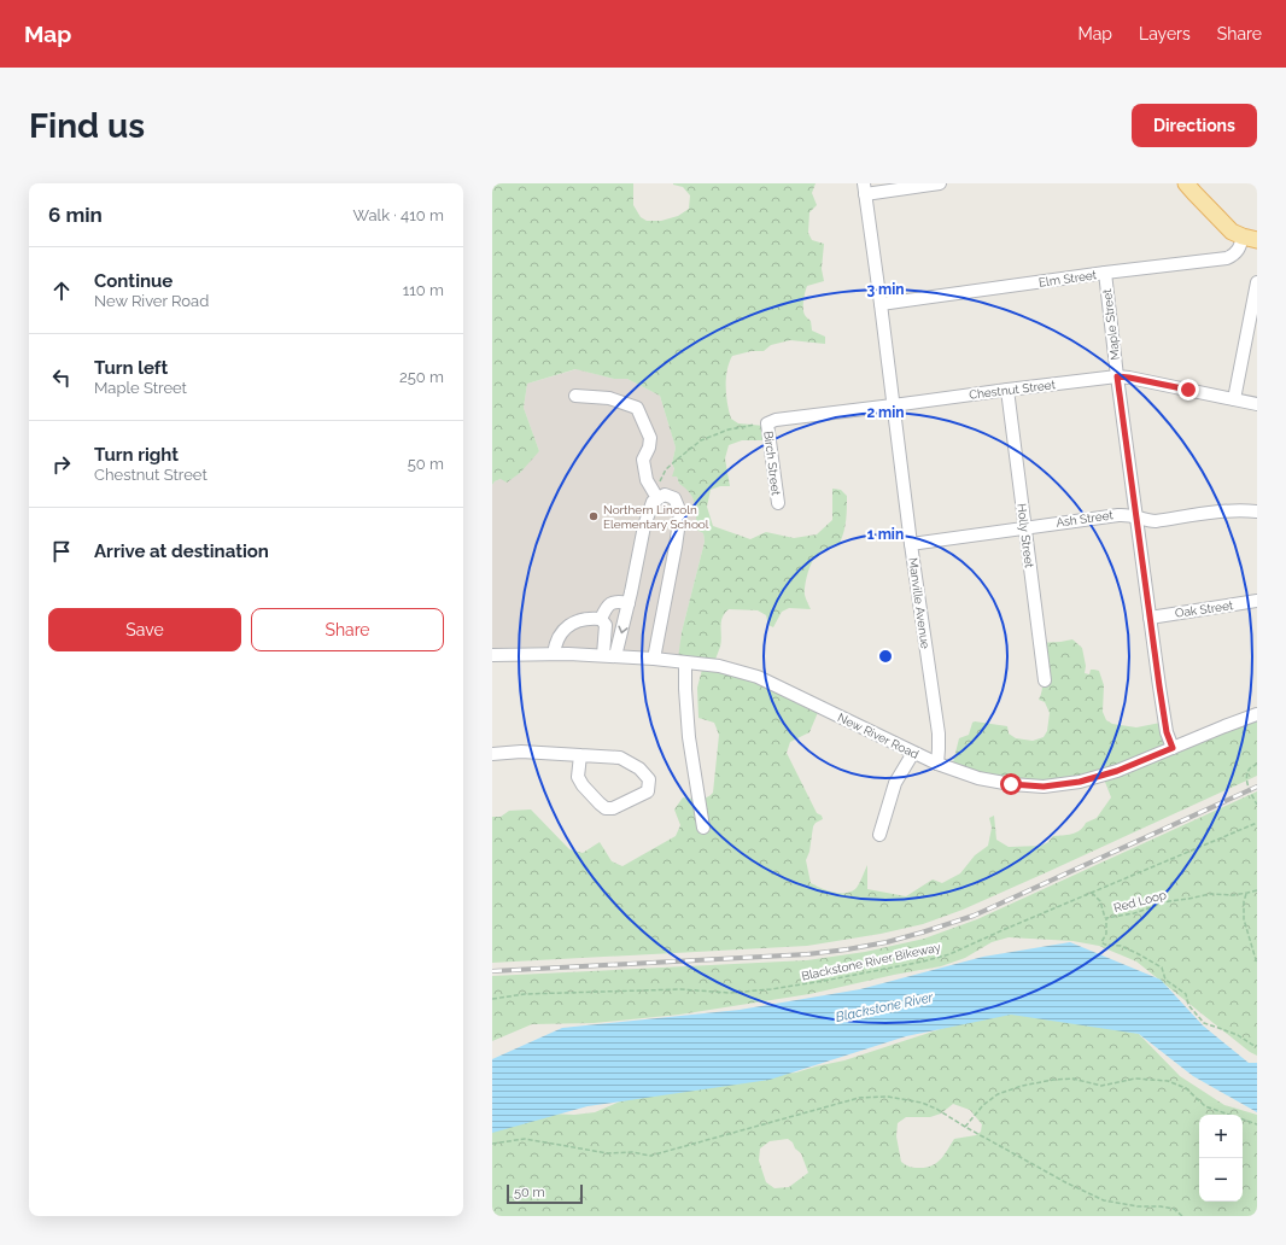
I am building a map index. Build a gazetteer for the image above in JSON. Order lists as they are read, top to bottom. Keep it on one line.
{"streets":{"street":["Elm Street","Maple Street","Chestnut Street","Birch Street","Ash Street","Holly Street","Manville Avenue","Oak Street","New River Road"],"path":["Red Loop","Blackstone River Bikeway"]},"crossings":[["Elm Street","Maple Street"],["Elm Street","Manville Avenue"],["Maple Street","Chestnut Street"],["Maple Street","Ash Street"],["Maple Street","Oak Street"],["Maple Street","New River Road"],["Chestnut Street","Birch Street"],["Chestnut Street","Holly Street"],["Chestnut Street","Manville Avenue"],["Ash Street","Holly Street"],["Ash Street","Manville Avenue"],["Manville Avenue","New River Road"]],"water":["Blackstone River"],"places":["Northern Lincoln Elementary School"],"scale_bar":"50 m","page":{"header":"Map","nav":["Map","Layers","Share"],"buttons":["Directions",["Save","Share"]],"title":"Find us","heading":["6 min","Walk · 410 m"],"list":[["Continue","New River Road","110 m"],["Turn left","Maple Street","250 m"],["Turn right","Chestnut Street","50 m"],"Arrive at destination"],"map_buttons":["+","−"],"scale":"50 m"},"rings":["3 min","2 min","1 min"]}
